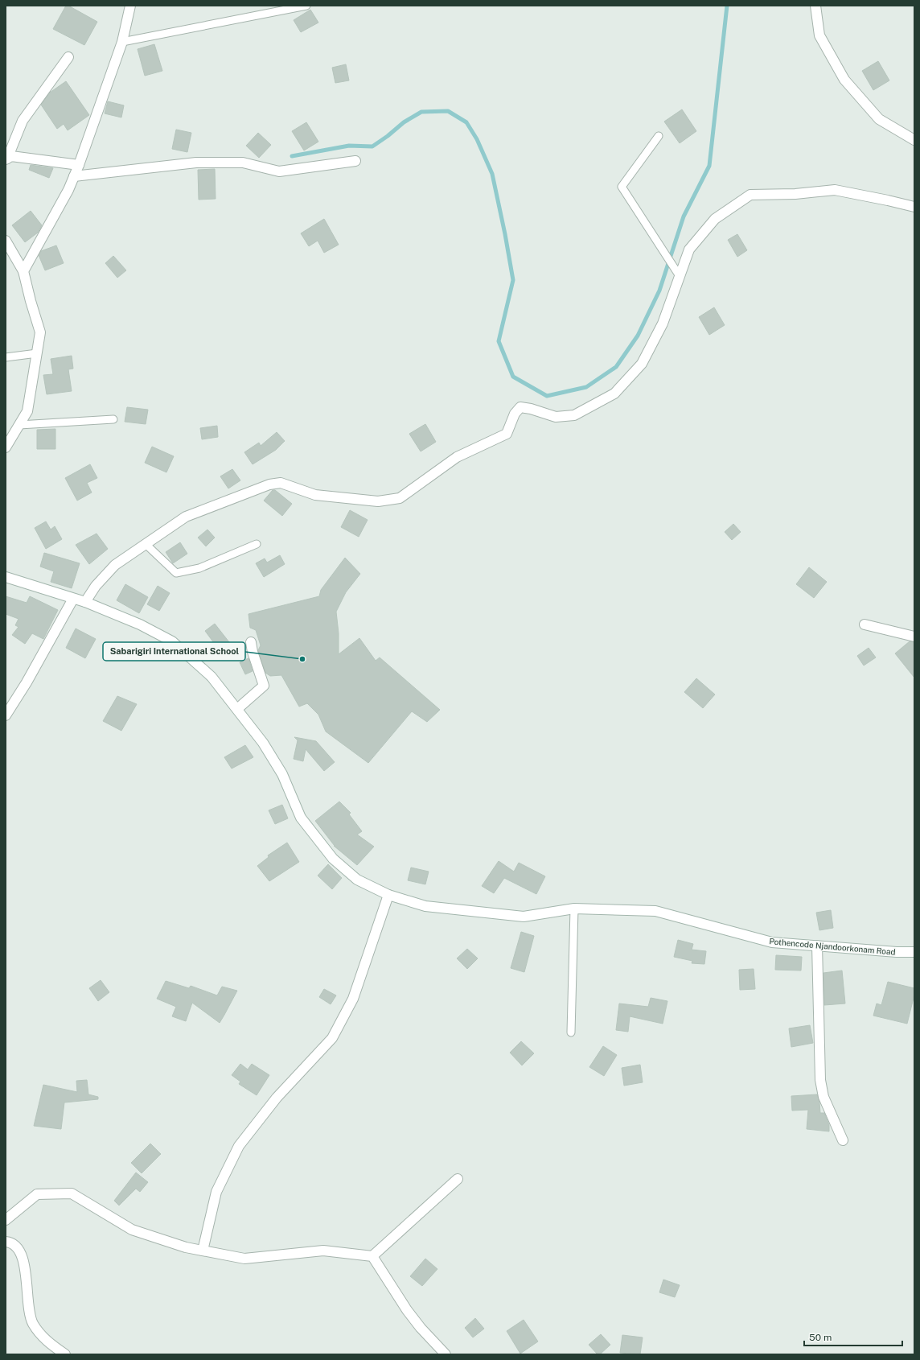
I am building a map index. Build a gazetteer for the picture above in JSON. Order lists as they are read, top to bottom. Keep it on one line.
{"streets":{"street":["Pothencode Njandoorkonam Road"]},"places":["Sabarigiri International School"],"scale_bar":"50 m"}
